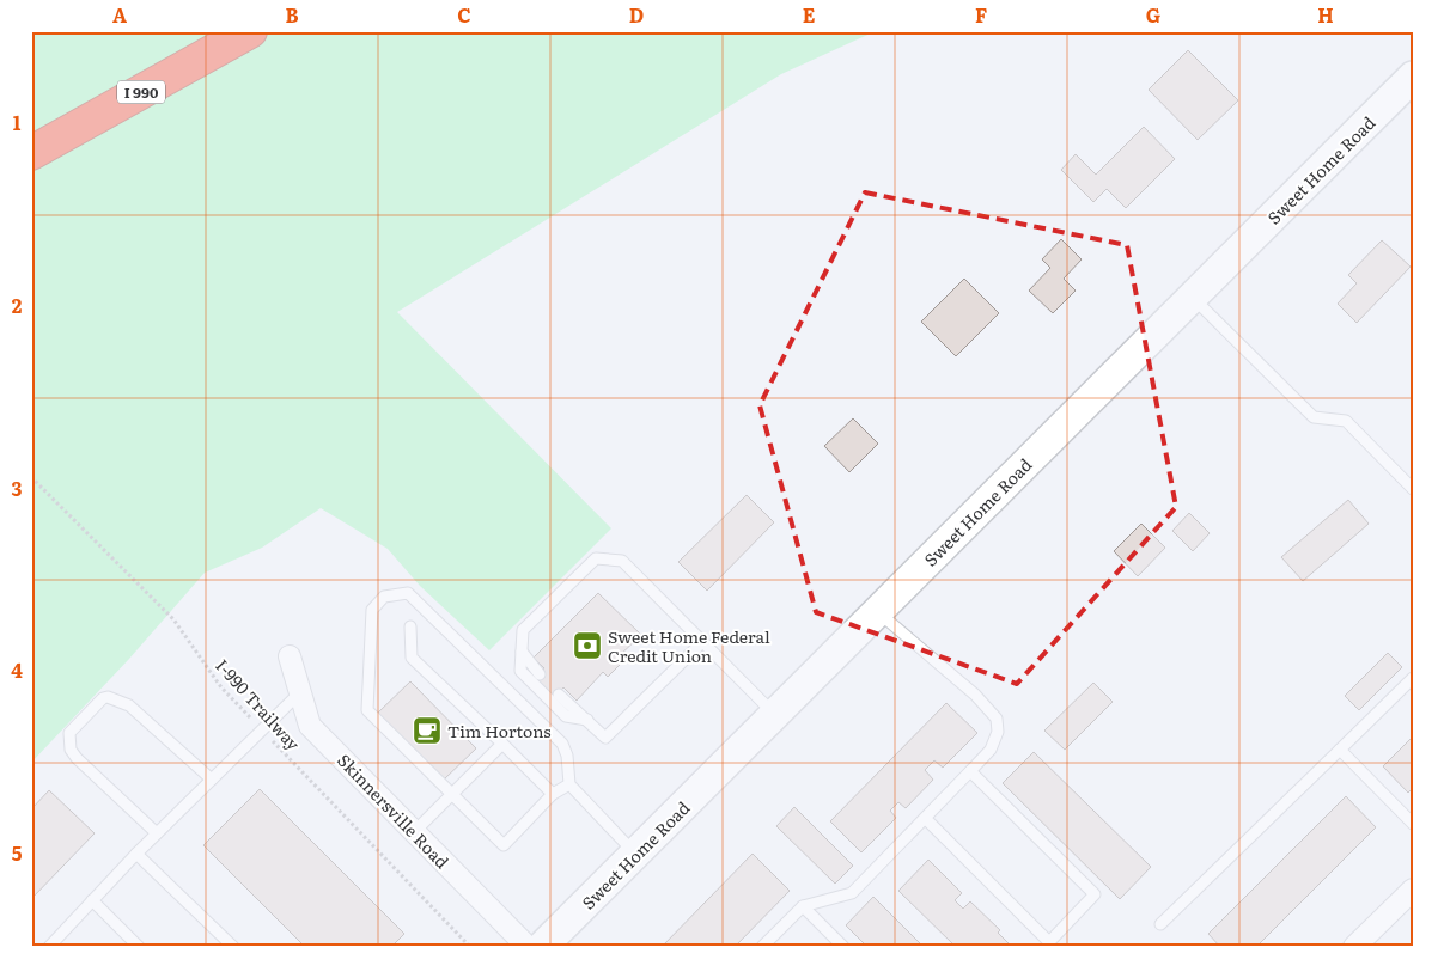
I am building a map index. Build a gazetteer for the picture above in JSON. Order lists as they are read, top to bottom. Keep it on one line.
{"streets":{"highway":["I 990"],"main road":["Sweet Home Road"],"street":["Skinnersville Road"],"path":["I-990 Trailway"]},"places":{"bank":["Sweet Home Federal Credit Union"],"cafe":["Tim Hortons"]},"grid":{"columns":["A","B","C","D","E","F","G","H"],"rows":["1","2","3","4","5"]}}
